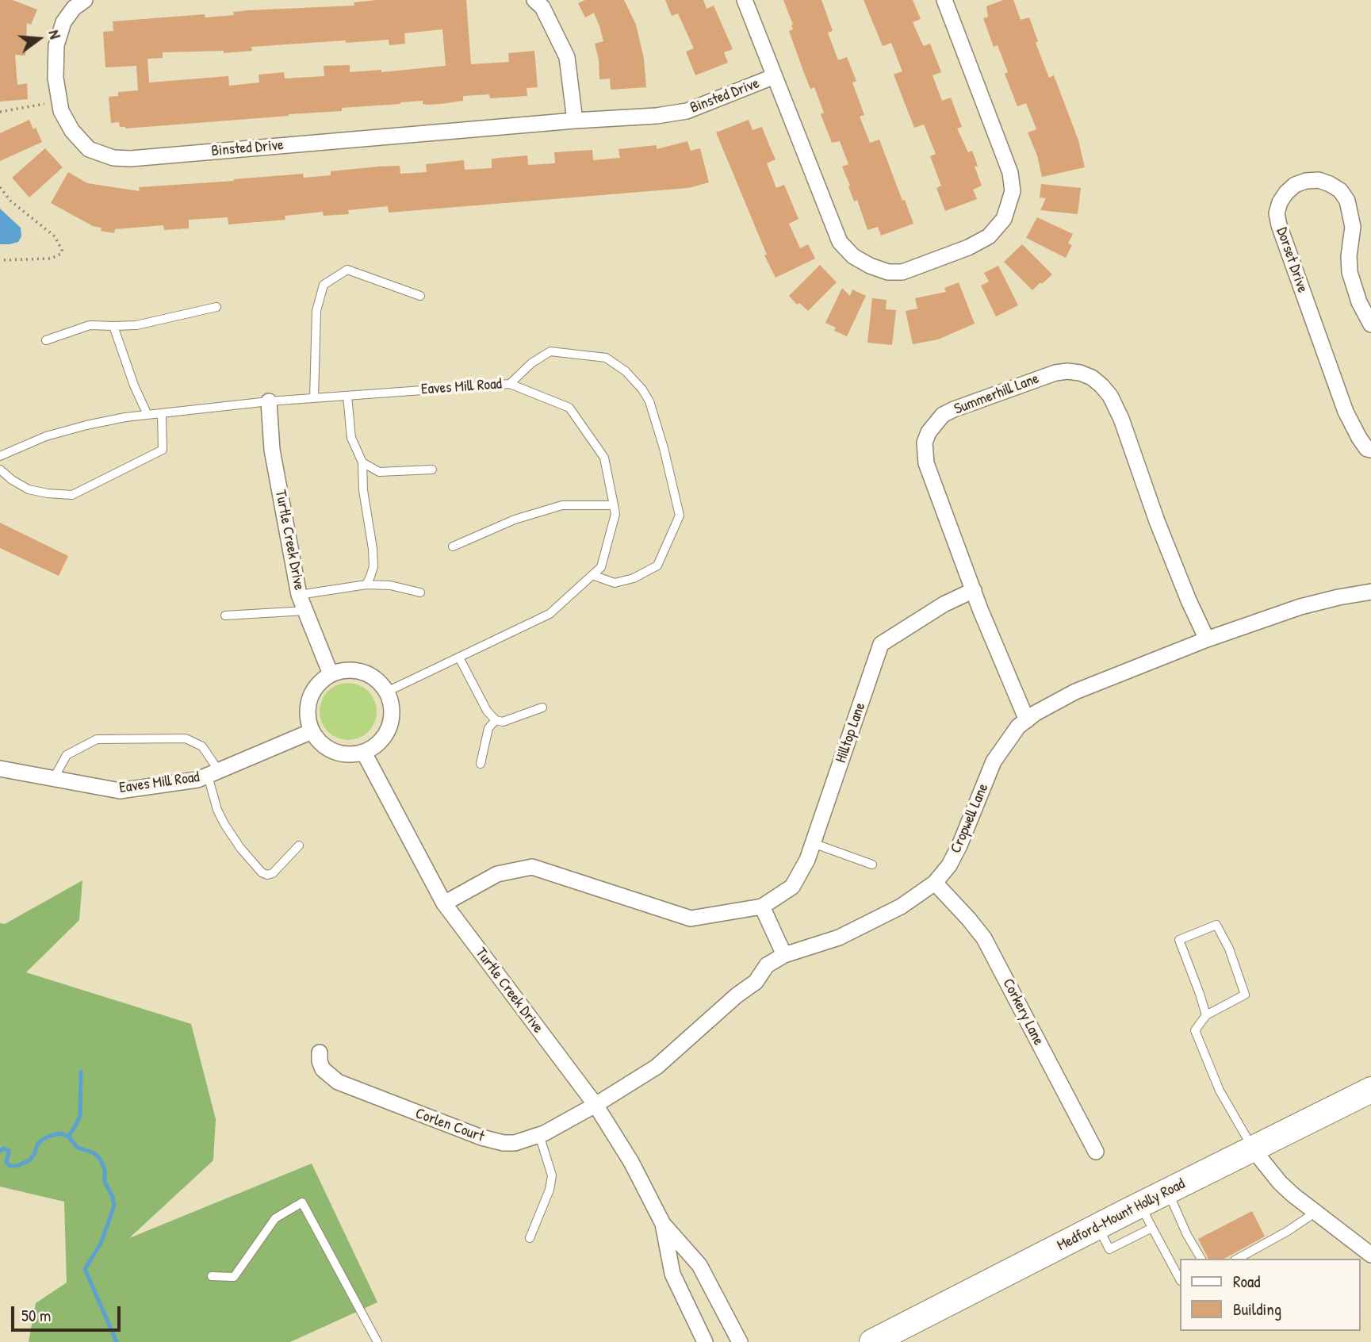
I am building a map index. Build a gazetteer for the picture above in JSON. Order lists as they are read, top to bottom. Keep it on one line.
{"streets":{"main road":["Medford-Mount Holly Road"],"street":["Binsted Drive","Dorset Drive","Eaves Mill Road","Summerhill Lane","Turtle Creek Drive","Hilltop Lane","Cropwell Lane","Corkery Lane","Corlen Court"]},"crossings":[["Eaves Mill Road","Turtle Creek Drive"],["Summerhill Lane","Hilltop Lane"],["Summerhill Lane","Cropwell Lane"],["Turtle Creek Drive","Hilltop Lane"],["Turtle Creek Drive","Cropwell Lane"],["Turtle Creek Drive","Corlen Court"],["Cropwell Lane","Corkery Lane"],["Cropwell Lane","Corlen Court"]],"legend":["Road","Building"],"scale_bar":"50 m","north":"right"}
